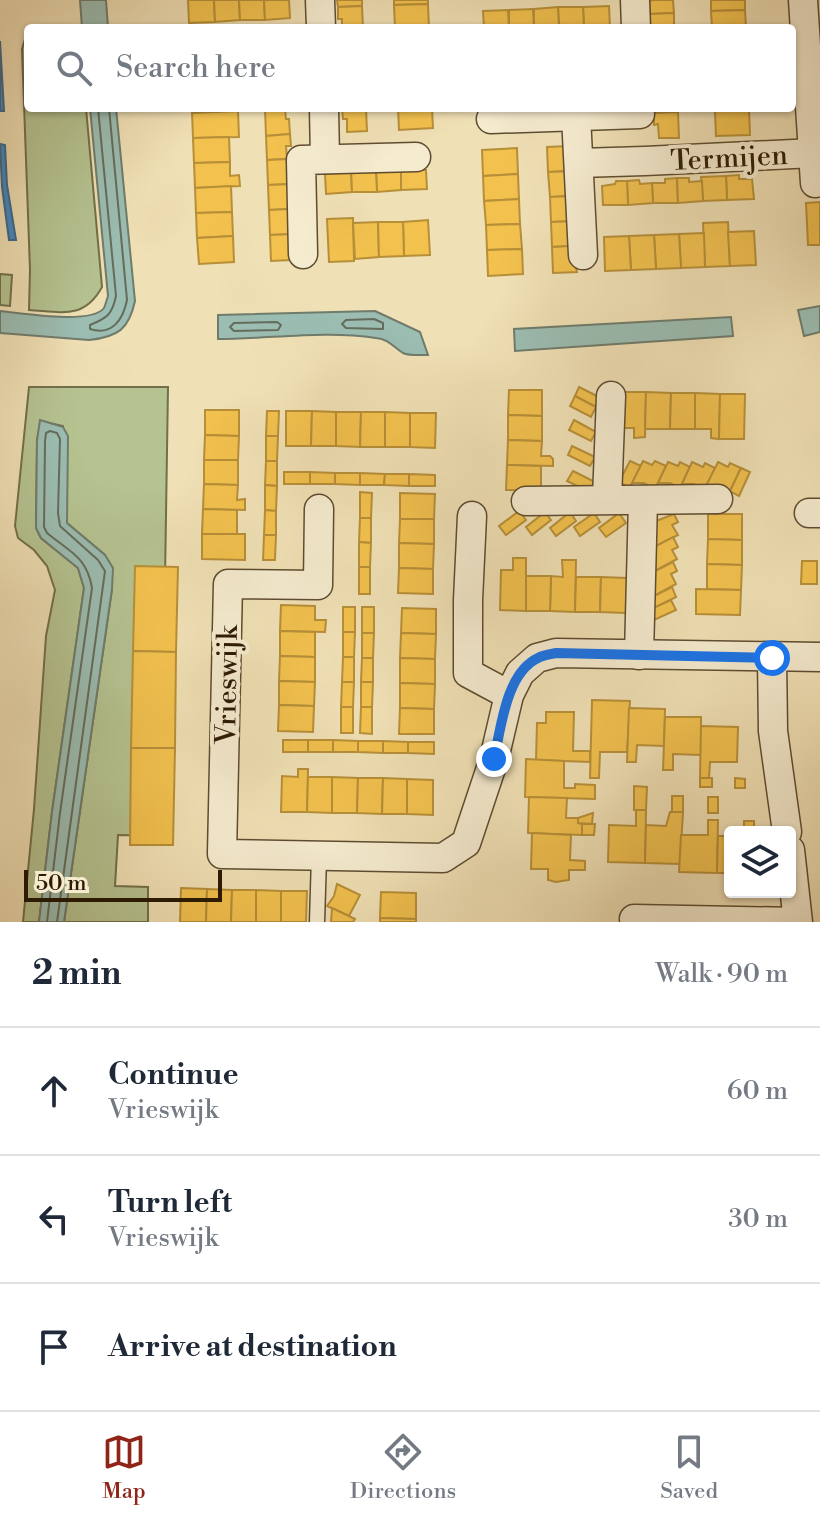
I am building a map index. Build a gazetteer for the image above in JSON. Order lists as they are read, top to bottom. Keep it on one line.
{"streets":{"street":["Termijen","Vrieswijk"]},"scale_bar":"50 m","page":{"search":"Search here","scale":"50 m","heading":["2 min","Walk · 90 m"],"list":[["Continue","Vrieswijk","60 m"],["Turn left","Vrieswijk","30 m"],"Arrive at destination"],"nav":["Map","Directions","Saved"]}}
